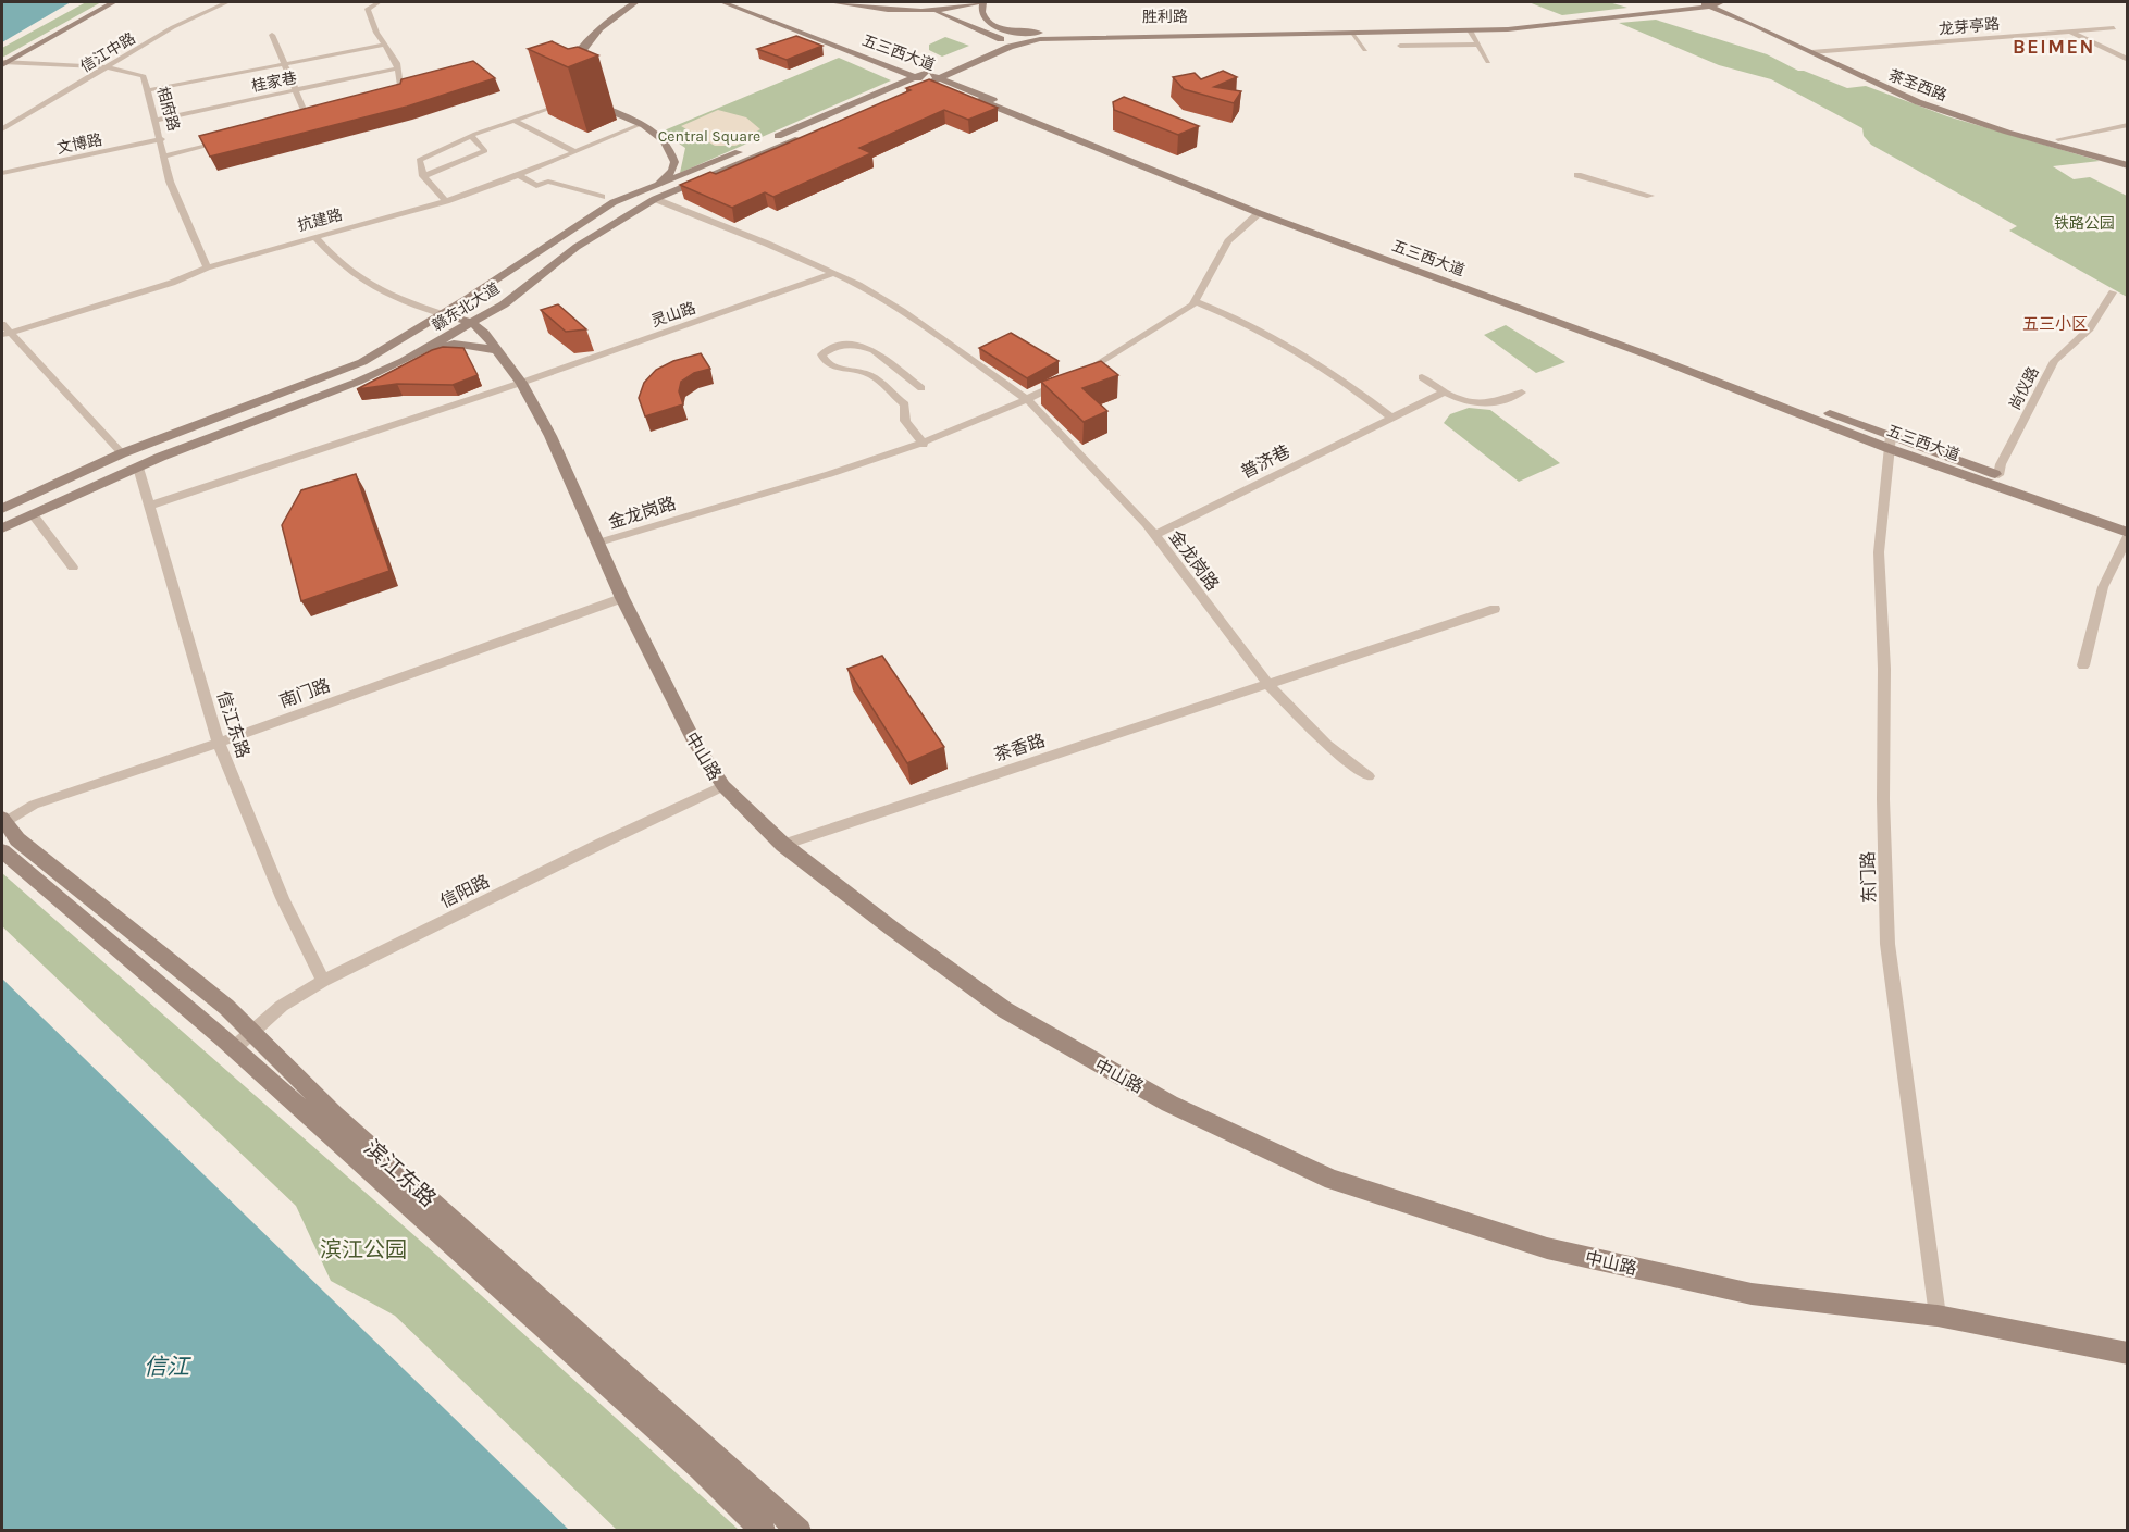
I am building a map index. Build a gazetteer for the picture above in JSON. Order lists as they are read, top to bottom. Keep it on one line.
{"streets":{"main road":["胜利路","五三西大道","茶圣西路","赣东北大道","中山路","滨江东路"],"street":["龙芽亭路","信江中路","桂家巷","相府路","文博路","抗建路","灵山路","尚仪路","普济巷","金龙岗路","南门路","信江东路","茶香路","东门路","信阳路"]},"crossings":[["胜利路","五三西大道"],["胜利路","茶圣西路"],["胜利路","赣东北大道"],["龙芽亭路","茶圣西路"],["信江中路","相府路"],["五三西大道","赣东北大道"],["五三西大道","尚仪路"],["五三西大道","东门路"],["桂家巷","相府路"],["相府路","文博路"],["相府路","抗建路"],["赣东北大道","金龙岗路"],["赣东北大道","信江东路"],["赣东北大道","中山路"],["灵山路","金龙岗路"],["灵山路","信江东路"],["灵山路","中山路"],["普济巷","金龙岗路"],["金龙岗路","茶香路"],["金龙岗路","中山路"],["南门路","信江东路"],["南门路","中山路"],["南门路","滨江东路"],["信江东路","信阳路"],["茶香路","中山路"],["中山路","东门路"],["中山路","信阳路"],["信阳路","滨江东路"]],"districts":["BEIMEN","五三小区"],"water":["信江"],"parks":["Central Square","铁路公园","滨江公园"]}
